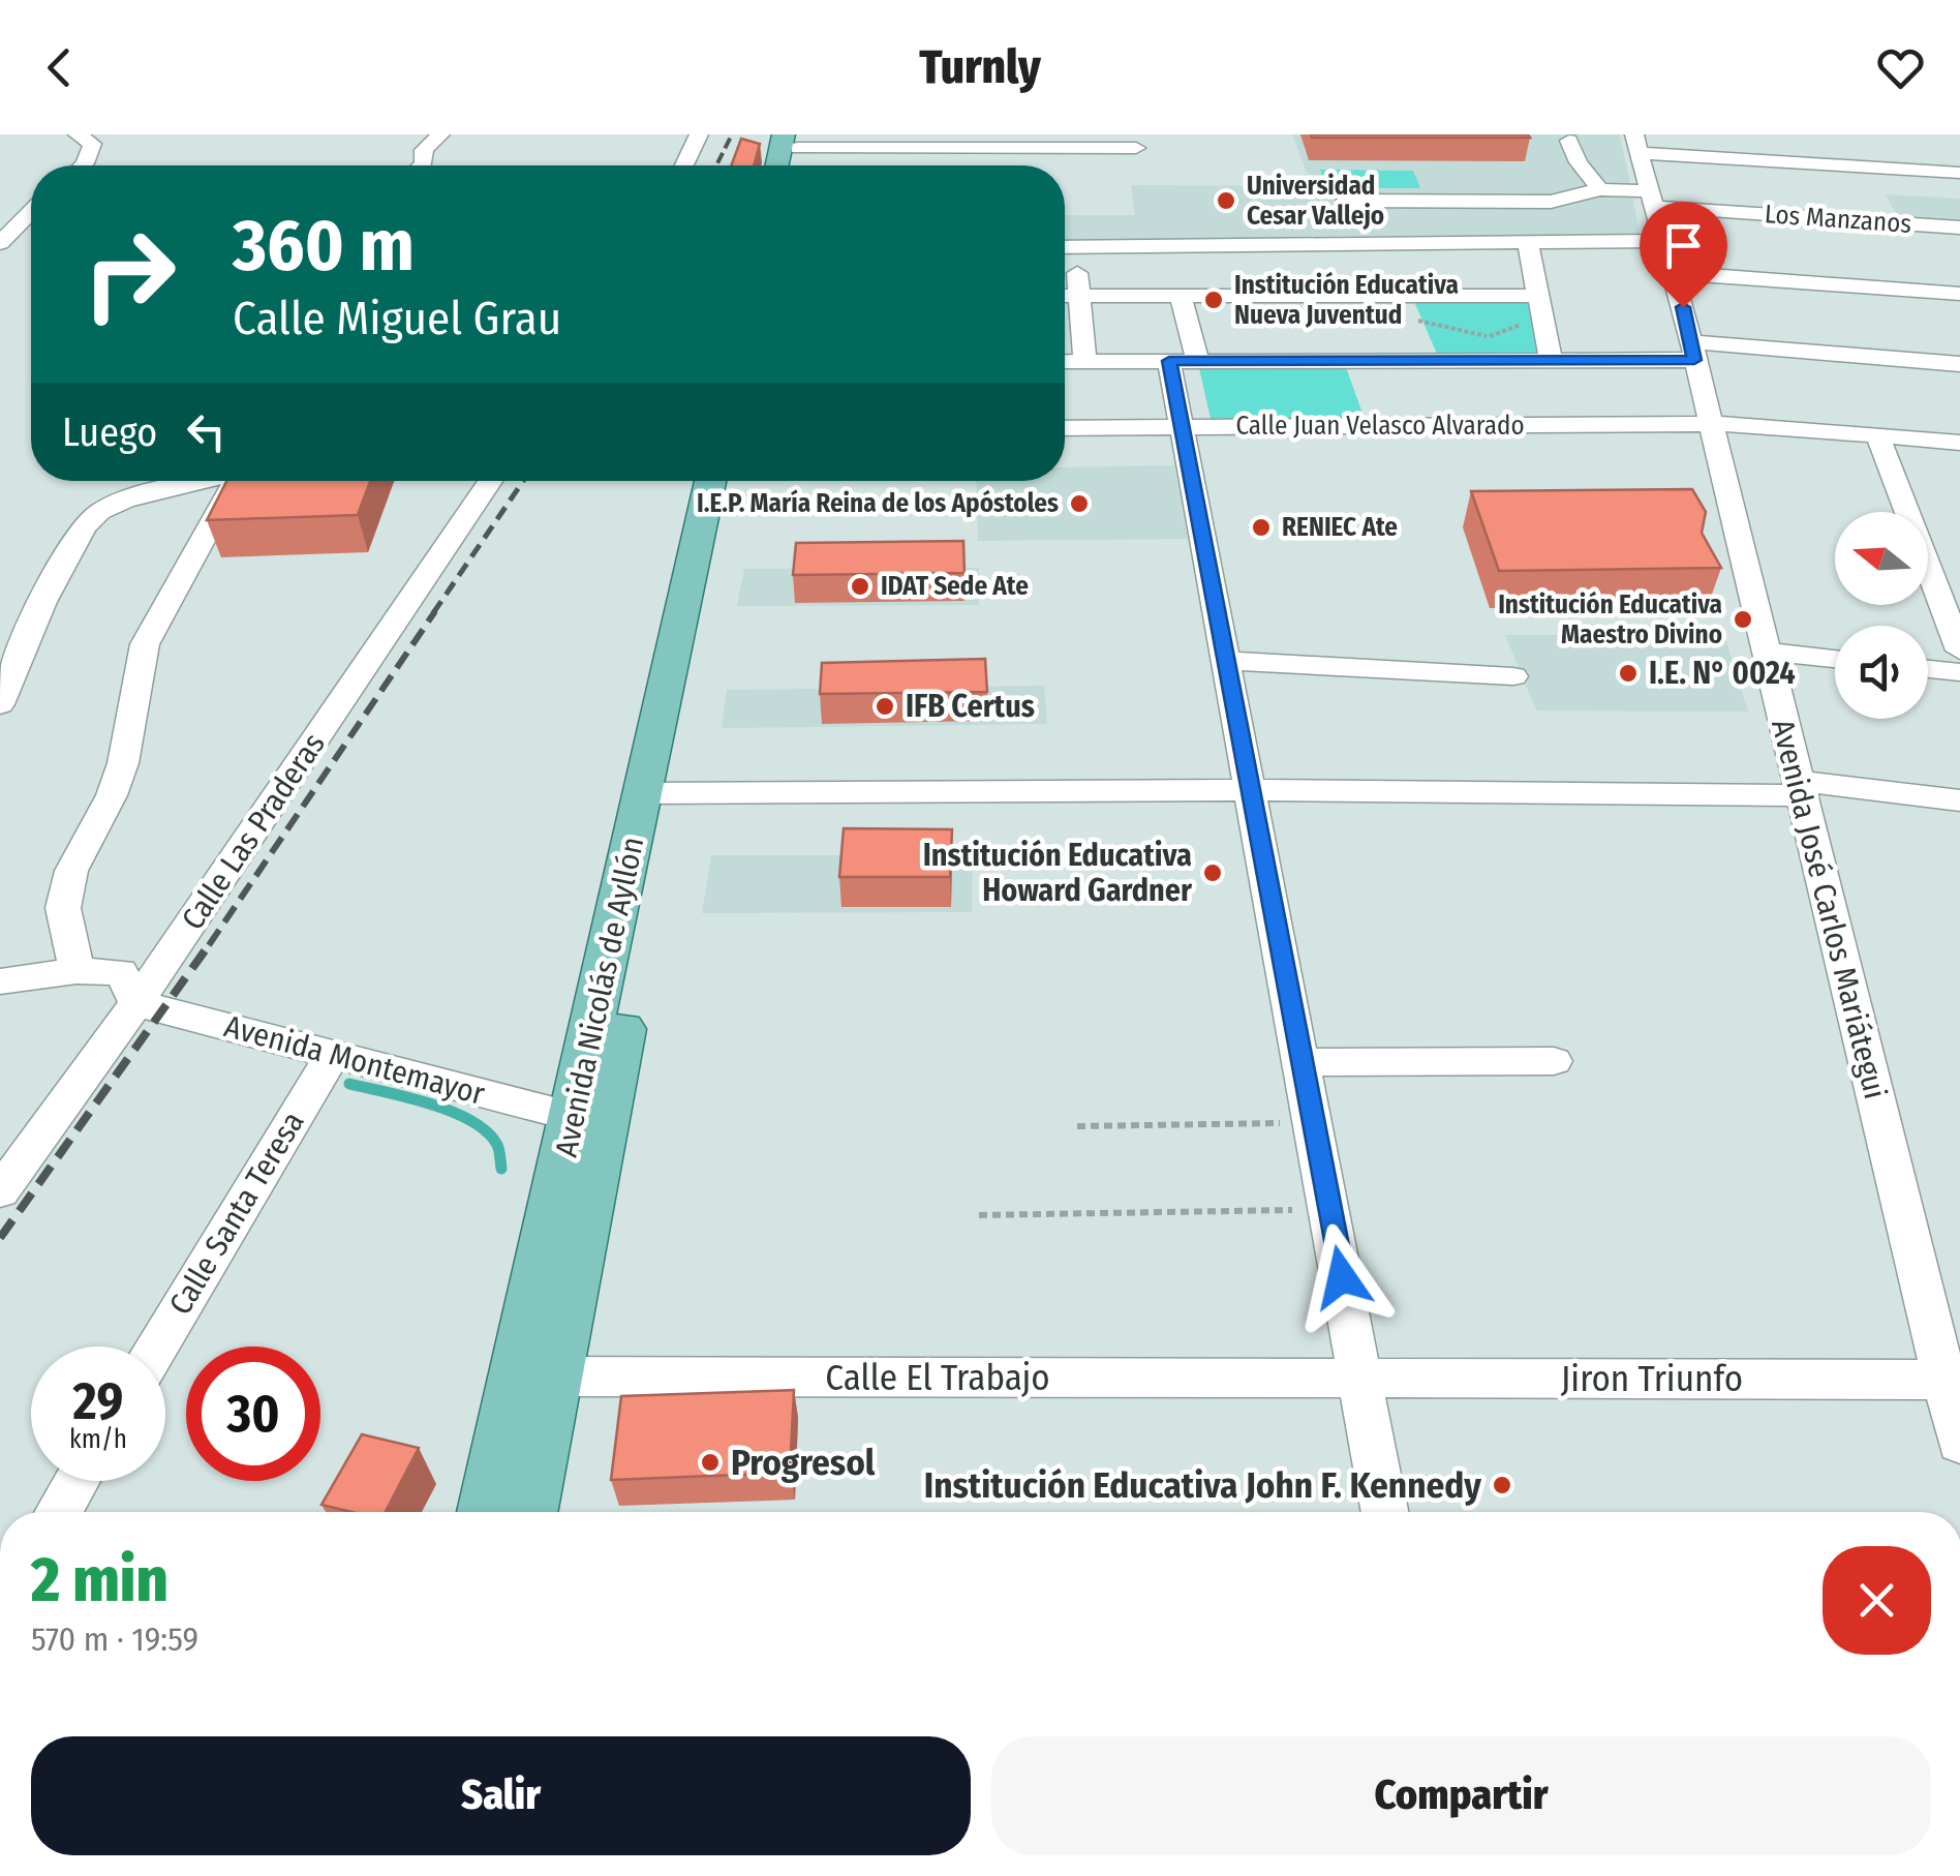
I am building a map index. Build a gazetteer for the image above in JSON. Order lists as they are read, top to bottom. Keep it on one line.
{"streets":{"main road":["Avenida Nicolás de Ayllón"],"street":["Los Manzanos","Calle Juan Velasco Alvarado","Calle Las Praderas","Avenida José Carlos Mariátegui","Avenida Montemayor","Calle Santa Teresa","Calle El Trabajo","Jiron Triunfo"]},"crossings":[["Los Manzanos","Avenida José Carlos Mariátegui"],["Calle Juan Velasco Alvarado","Avenida José Carlos Mariátegui"],["Calle Las Praderas","Avenida Montemayor"],["Avenida José Carlos Mariátegui","Jiron Triunfo"],["Avenida Nicolás de Ayllón","Avenida Montemayor"],["Avenida Nicolás de Ayllón","Calle El Trabajo"],["Avenida Montemayor","Calle Santa Teresa"],["Calle El Trabajo","Jiron Triunfo"]],"places":["Universidad Cesar Vallejo","Institución Educativa Nueva Juventud","I.E.P. María Reina de los Apóstoles","RENIEC Ate","IDAT Sede Ate","Institución Educativa Maestro Divino","I.E. N° 0024","IFB Certus","Institución Educativa Howard Gardner","Progresol","Institución Educativa John F. Kennedy"],"north":"left","page":{"header":"Turnly","turn":["360 m","Calle Miguel Grau"],"then":"Luego","speed":"29 km/h","limit":"30","heading":["2 min","570 m · 19:59"],"buttons":["Salir","Compartir"]}}
